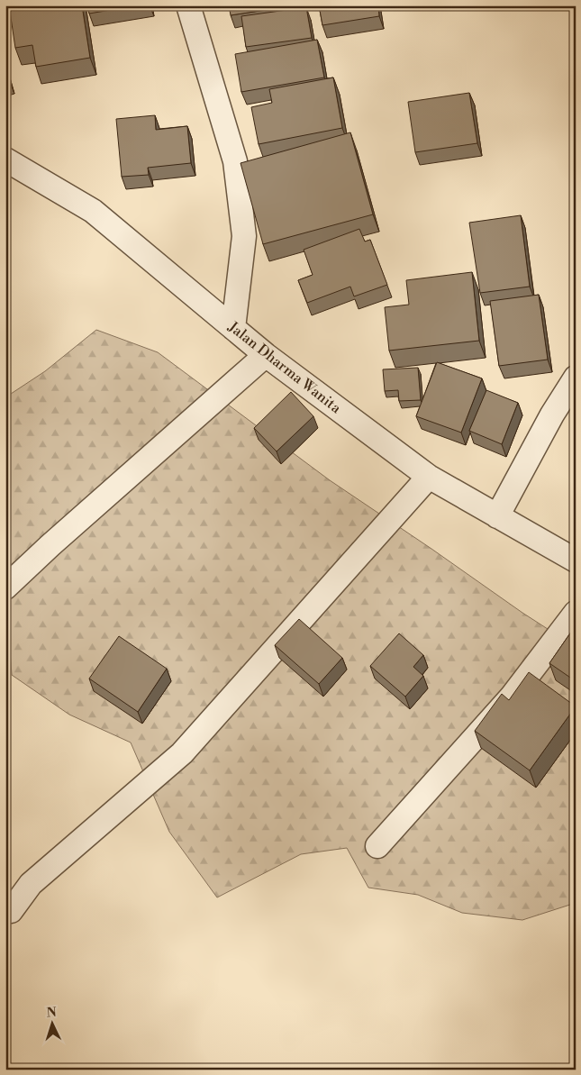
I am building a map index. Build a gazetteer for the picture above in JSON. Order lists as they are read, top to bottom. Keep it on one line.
{"streets":{"street":["Jalan Dharma Wanita"]},"north":"top"}
